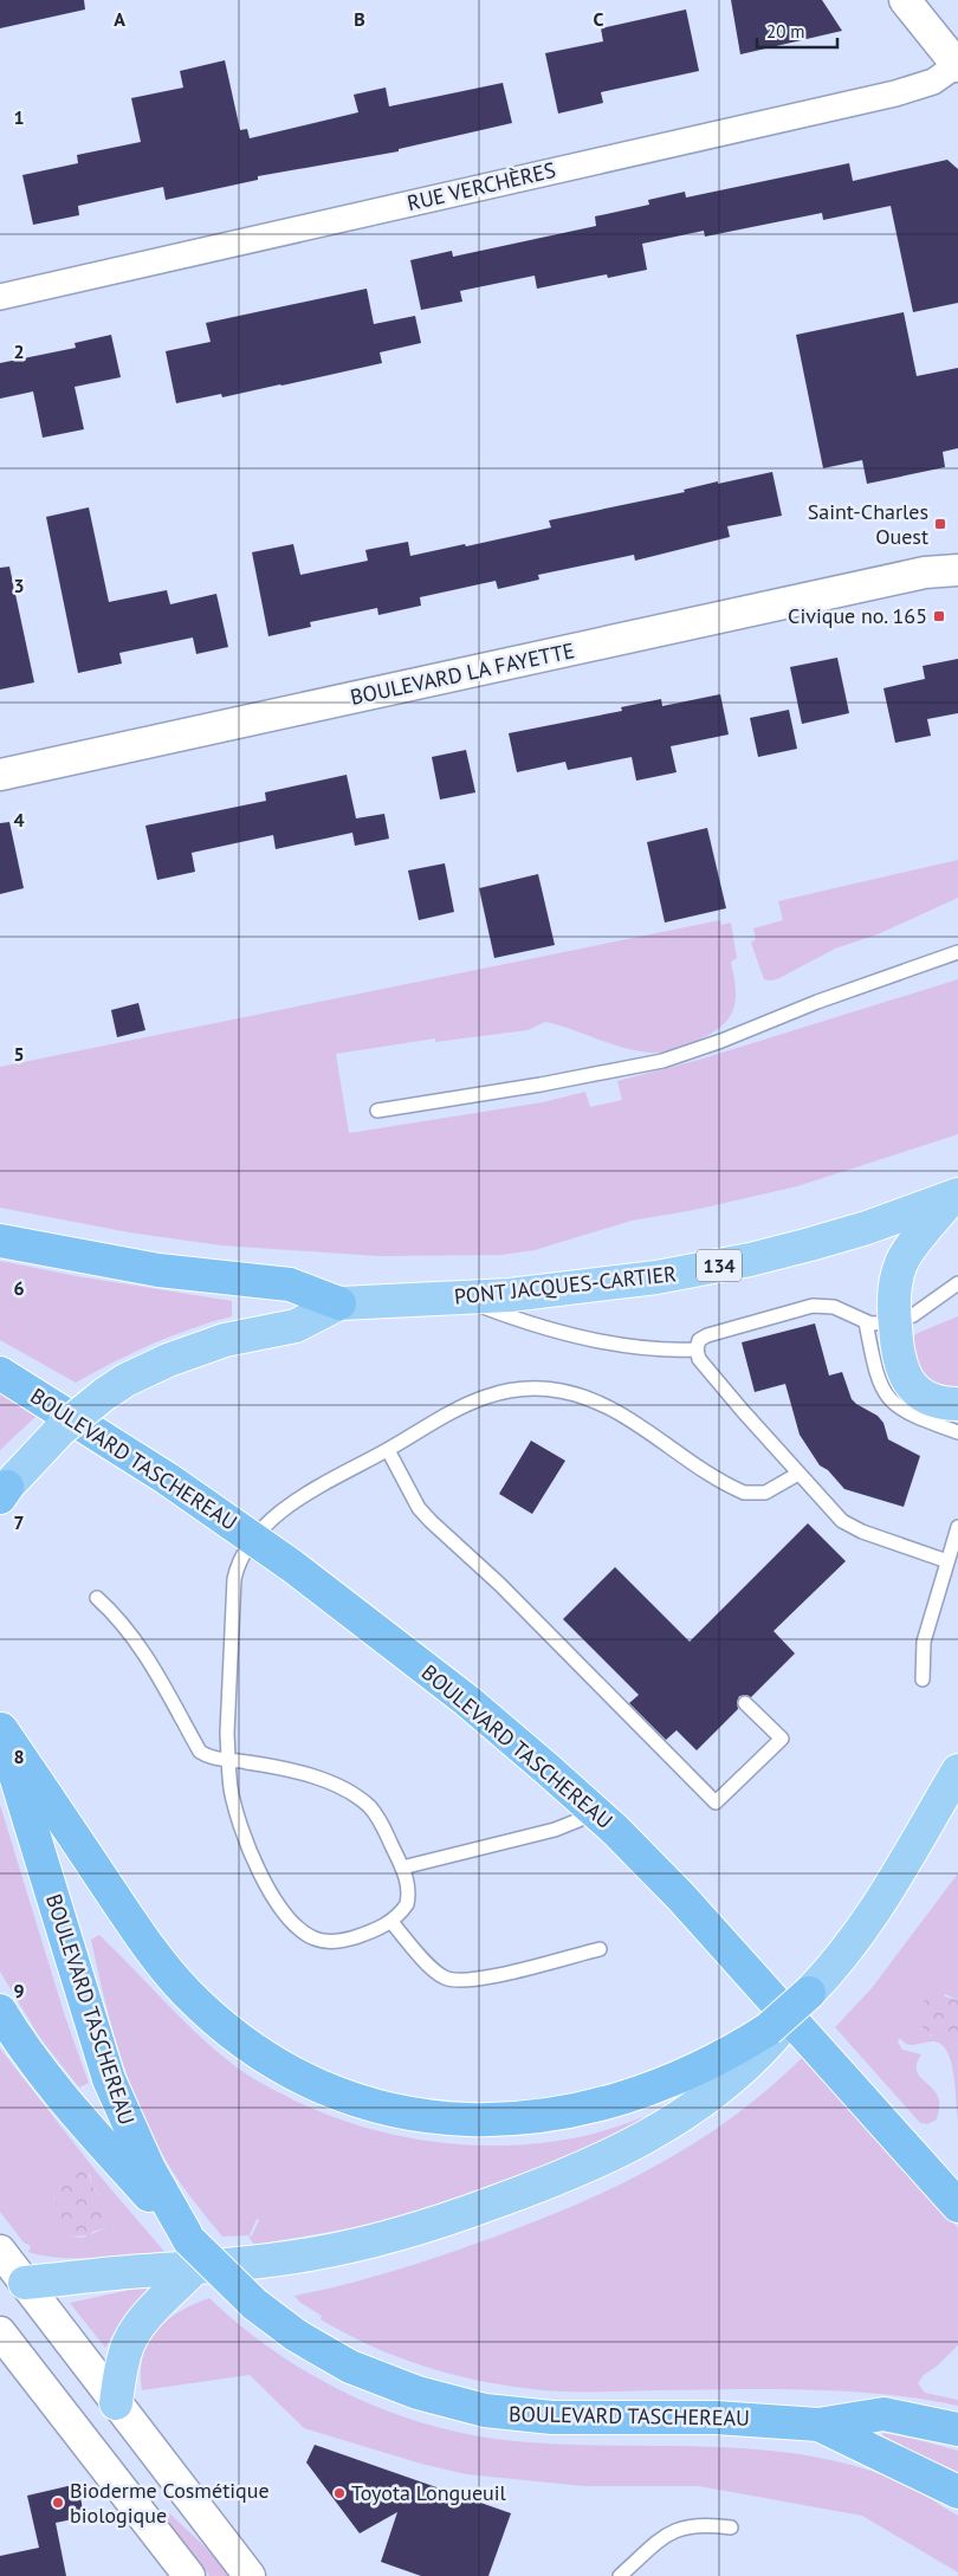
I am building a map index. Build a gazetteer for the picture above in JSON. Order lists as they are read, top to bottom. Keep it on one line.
{"streets":{"highway":["BOULEVARD TASCHEREAU"],"main road":["134","PONT JACQUES-CARTIER"],"street":["RUE VERCHÈRES","BOULEVARD LA FAYETTE"]},"places":{"transit":["Saint-Charles Ouest","Civique no. 165"],"other":["Toyota Longueuil","Bioderme Cosmétique biologique"]},"scale_bar":"20 m","grid":{"columns":["A","B","C"],"rows":["1","2","3","4","5","6","7","8","9"]}}
